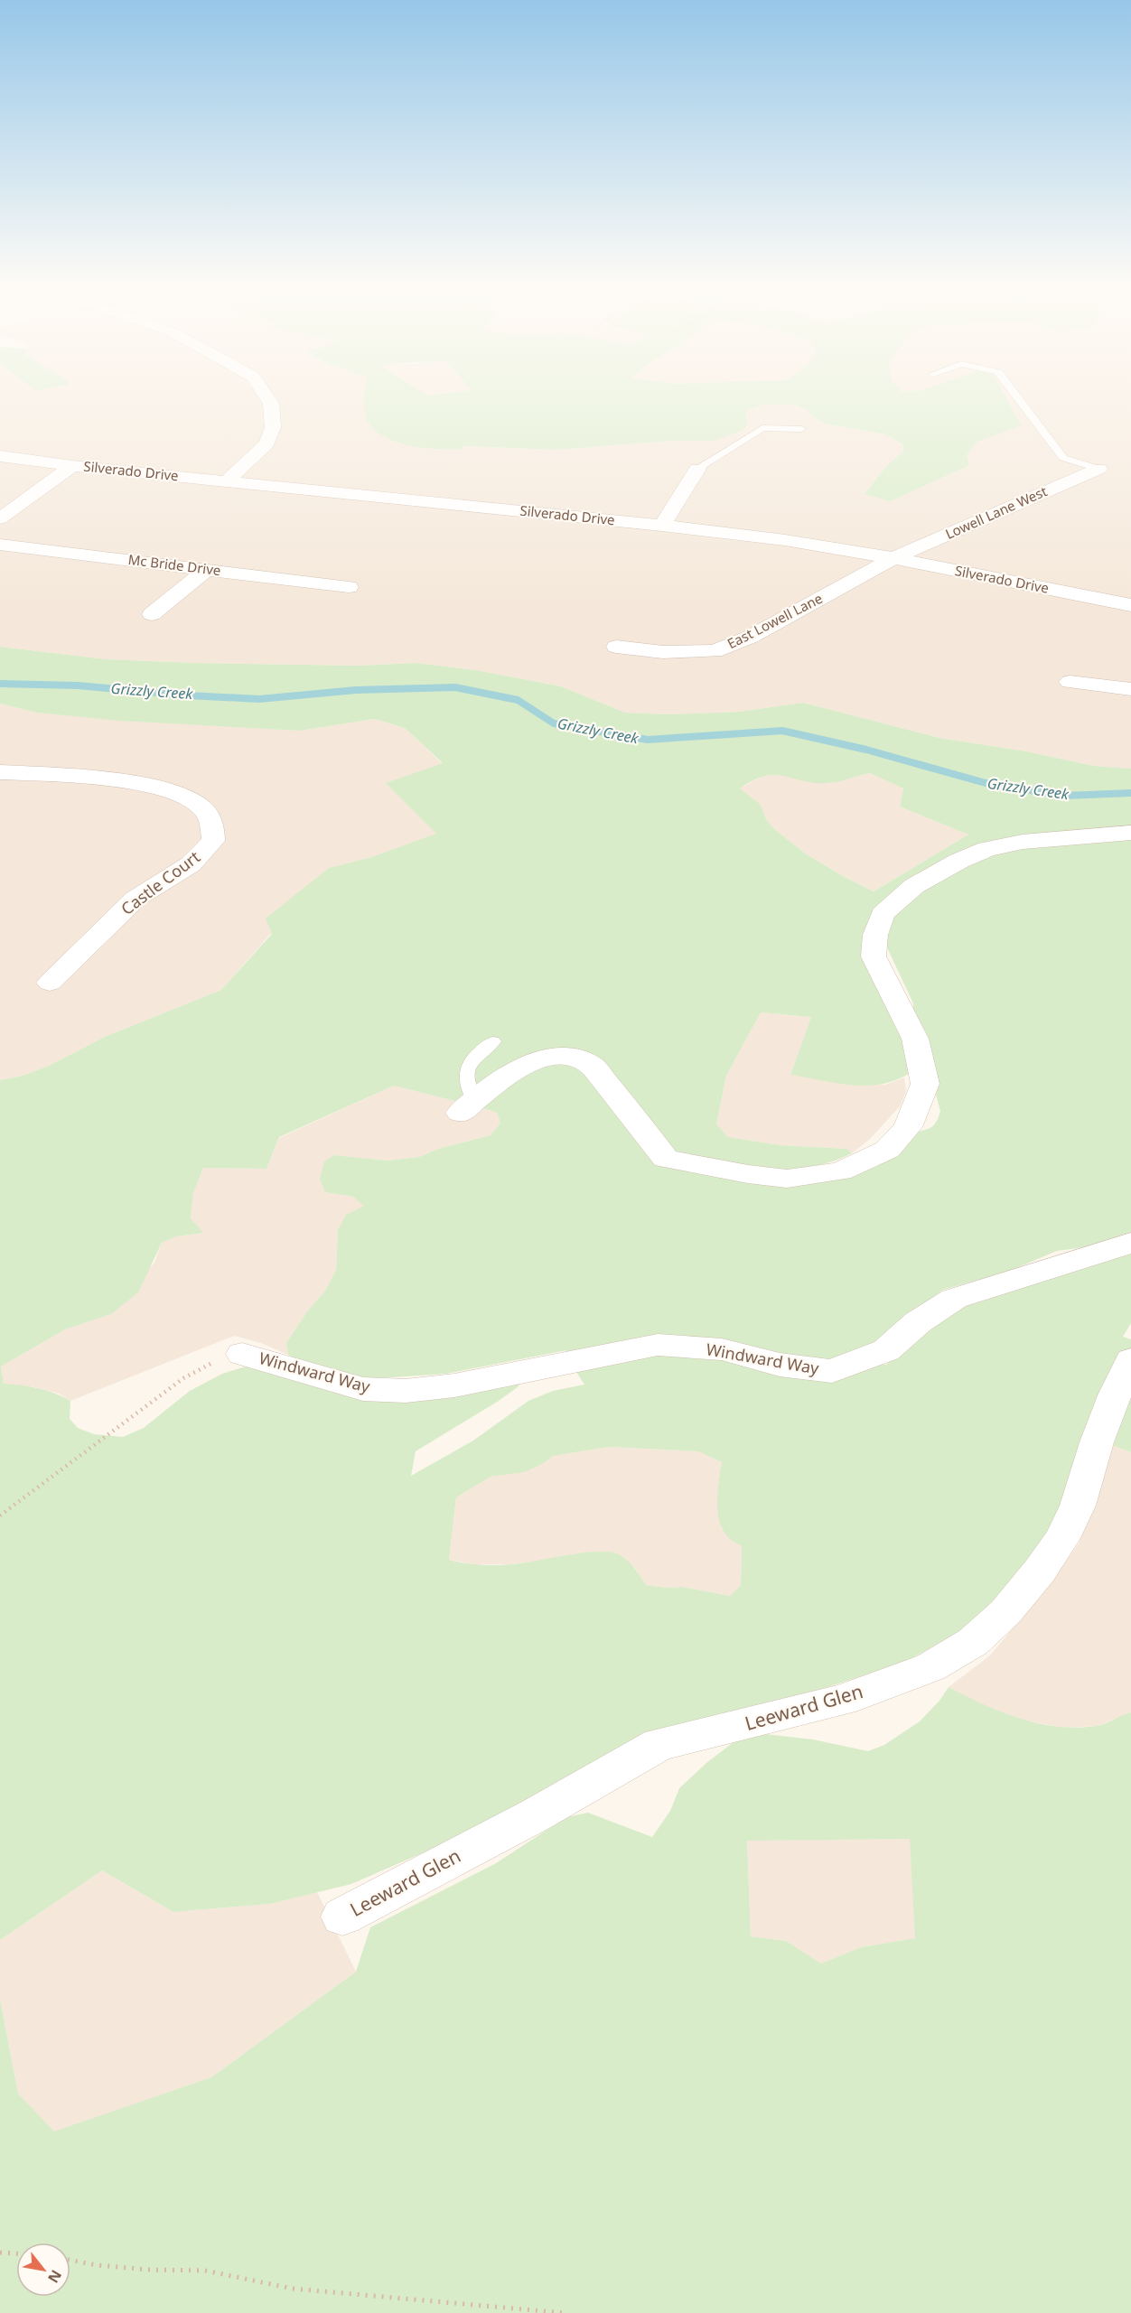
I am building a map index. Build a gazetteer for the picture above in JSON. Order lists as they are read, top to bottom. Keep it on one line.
{"streets":{"street":["Silverado Drive","Lowell Lane West","Mc Bride Drive","East Lowell Lane","Castle Court","Windward Way","Leeward Glen"]},"crossings":[["Silverado Drive","Lowell Lane West"],["Silverado Drive","East Lowell Lane"],["Lowell Lane West","East Lowell Lane"]],"water":["Grizzly Creek"],"north":"bottom right"}
